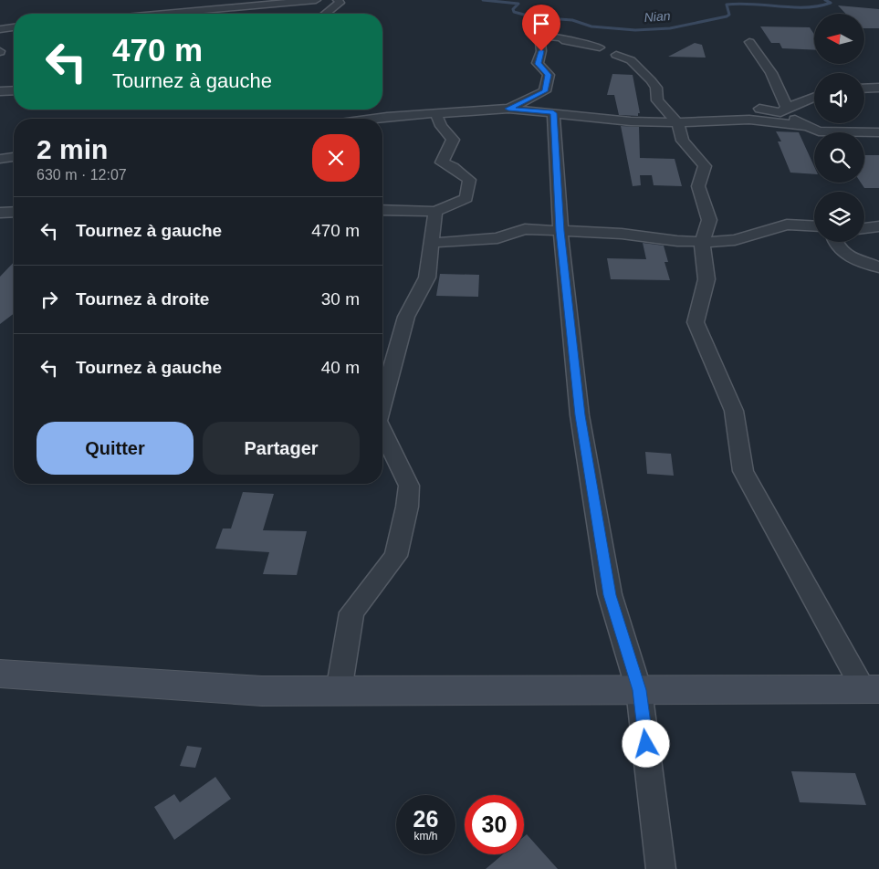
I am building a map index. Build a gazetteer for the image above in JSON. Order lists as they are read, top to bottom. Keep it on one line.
{"water":["Nian"],"north":"left","page":{"turn":["470 m","Tournez à gauche"],"heading":["2 min","630 m · 12:07"],"list":[{"name":"Tournez à gauche","value":"470 m"},{"name":"Tournez à droite","value":"30 m"},{"name":"Tournez à gauche","value":"40 m"}],"buttons":["Quitter","Partager"],"speed":"26 km/h","limit":"30"}}
